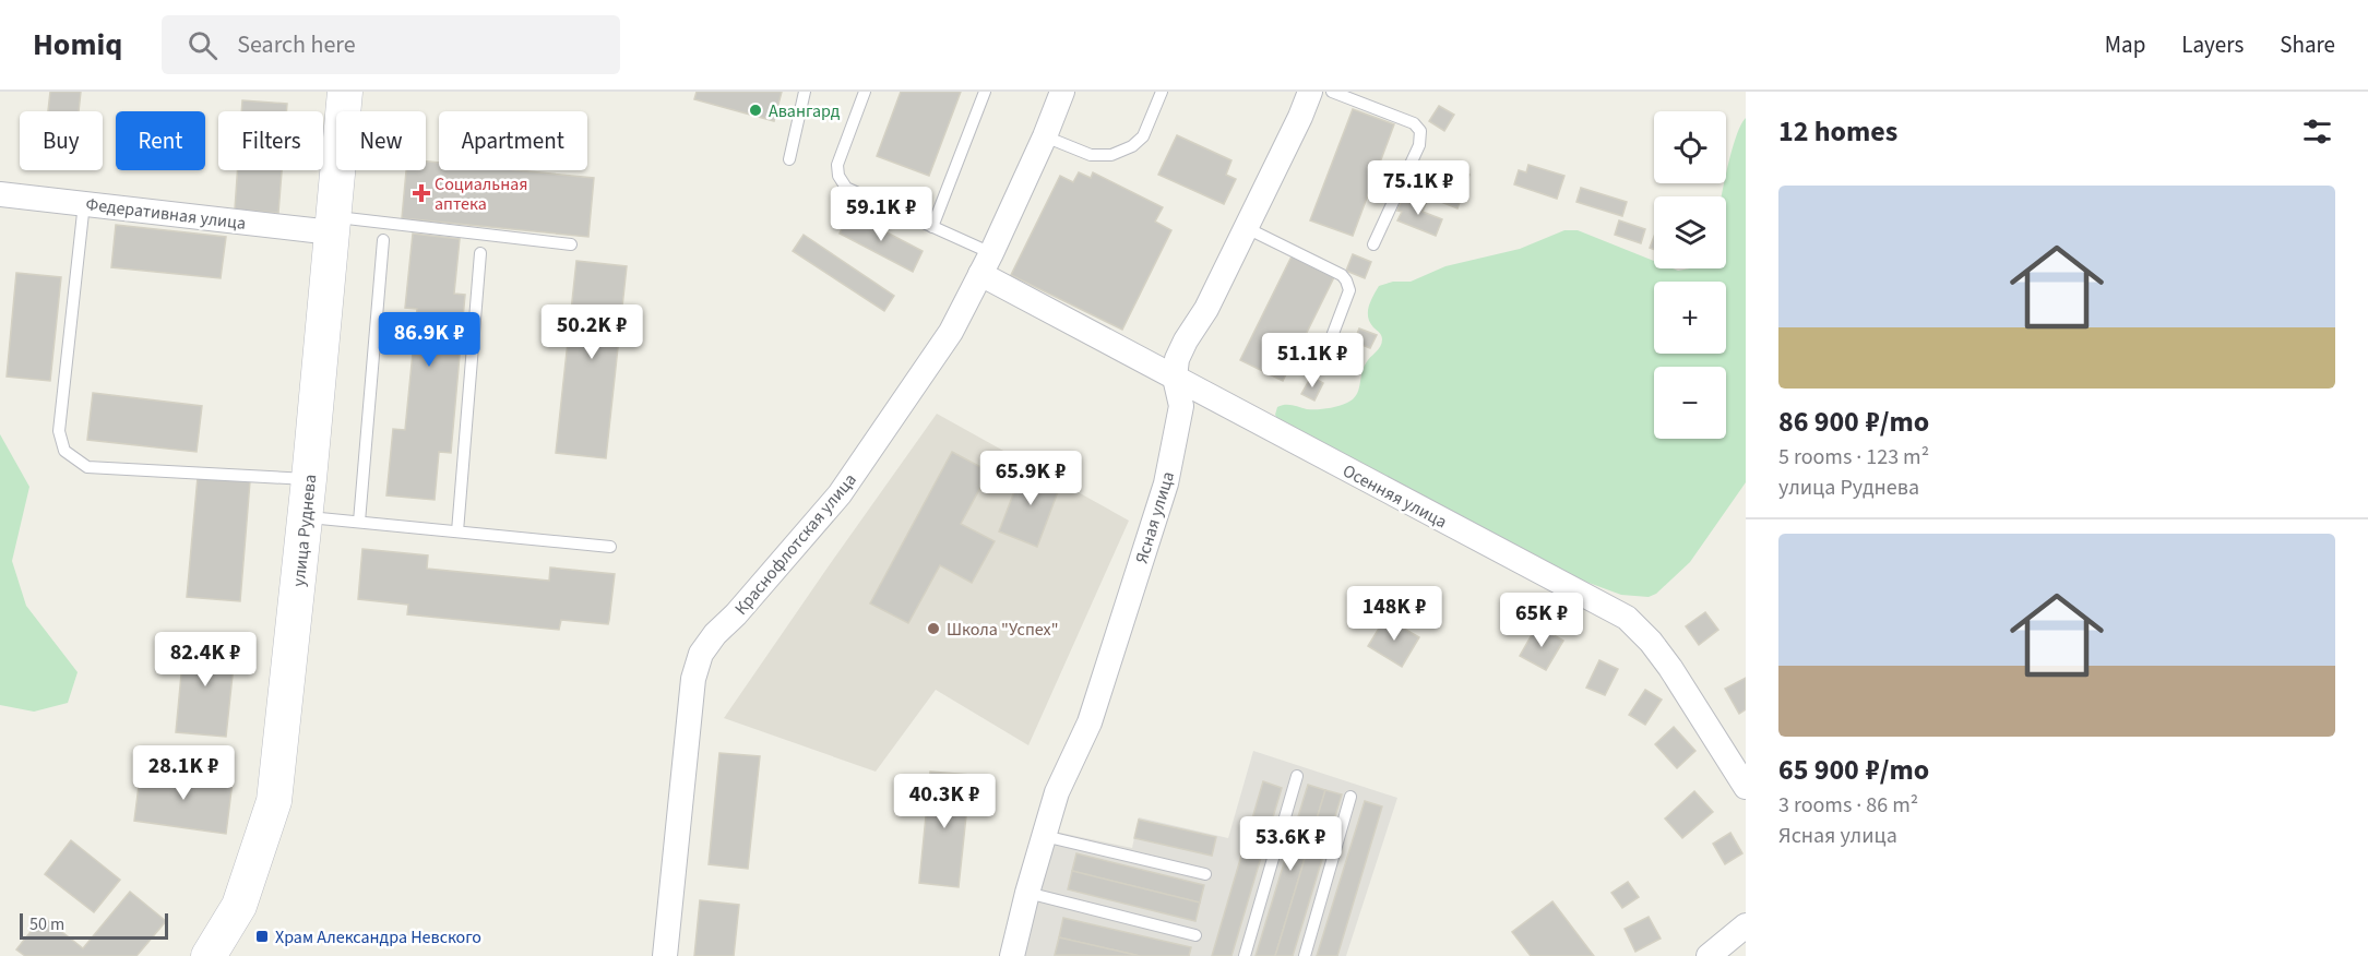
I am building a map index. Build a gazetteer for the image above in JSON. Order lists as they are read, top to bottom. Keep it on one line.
{"streets":{"main road":["улица Руднева"],"street":["Федеративная улица","Осенняя улица","Ясная улица","Краснофлотская улица"]},"crossings":[["Федеративная улица","улица Руднева"],["Осенняя улица","Ясная улица"],["Осенняя улица","Краснофлотская улица"]],"places":{"other":["Авангард","Школа \"Успех\""],"health":["Социальная аптека"],"transit":["Храм Александра Невского"]},"scale_bar":"50 m","page":{"header":"Homiq","search":"Search here","nav":["Map","Layers","Share"],"heading":"12 homes","map_buttons":["+","−"],"chip":["Buy","Rent","Filters","New","Apartment"],"price":["75.1K ₽","59.1K ₽","50.2K ₽","86.9K ₽","51.1K ₽","65.9K ₽","148K ₽","65K ₽","82.4K ₽","28.1K ₽","40.3K ₽","53.6K ₽"],"list":[{"name":"86 900 ₽/mo","note":"5 rooms · 123 m² · улица Руднева"},{"name":"65 900 ₽/mo","note":"3 rooms · 86 m² · Ясная улица"}],"scale":"50 m"}}
